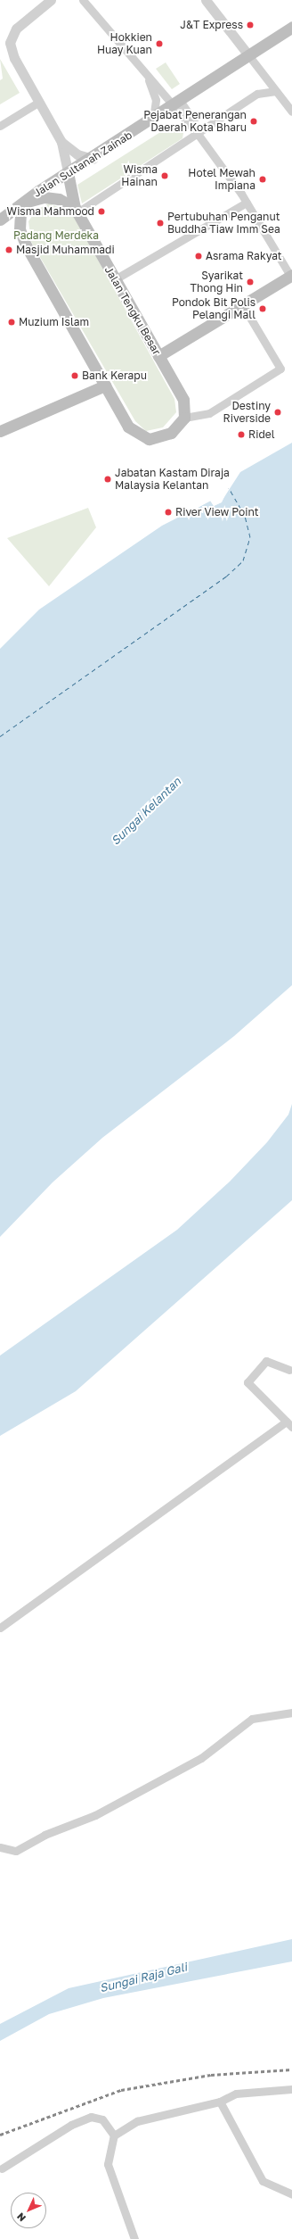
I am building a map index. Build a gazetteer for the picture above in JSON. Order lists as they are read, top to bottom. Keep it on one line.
{"streets":{"main road":["Jalan Sultanah Zainab","Jalan Tengku Besar"]},"crossings":[["Jalan Sultanah Zainab","Jalan Tengku Besar"]],"water":["Sungai Kelantan","Sungai Raja Gali"],"parks":["Padang Merdeka"],"places":["J&T Express","Hokkien Huay Kuan","Pejabat Penerangan Daerah Kota Bharu","Wisma Hainan","Hotel Mewah Impiana","Wisma Mahmood","Pertubuhan Penganut Buddha Tiaw Imm Sea","Masjid Muhammadi","Asrama Rakyat","Syarikat Thong Hin","Pondok Bit Polis Pelangi Mall","Muzium Islam","Bank Kerapu","Destiny Riverside","Ridel","Jabatan Kastam Diraja Malaysia Kelantan","River View Point"],"north":"bottom left"}
